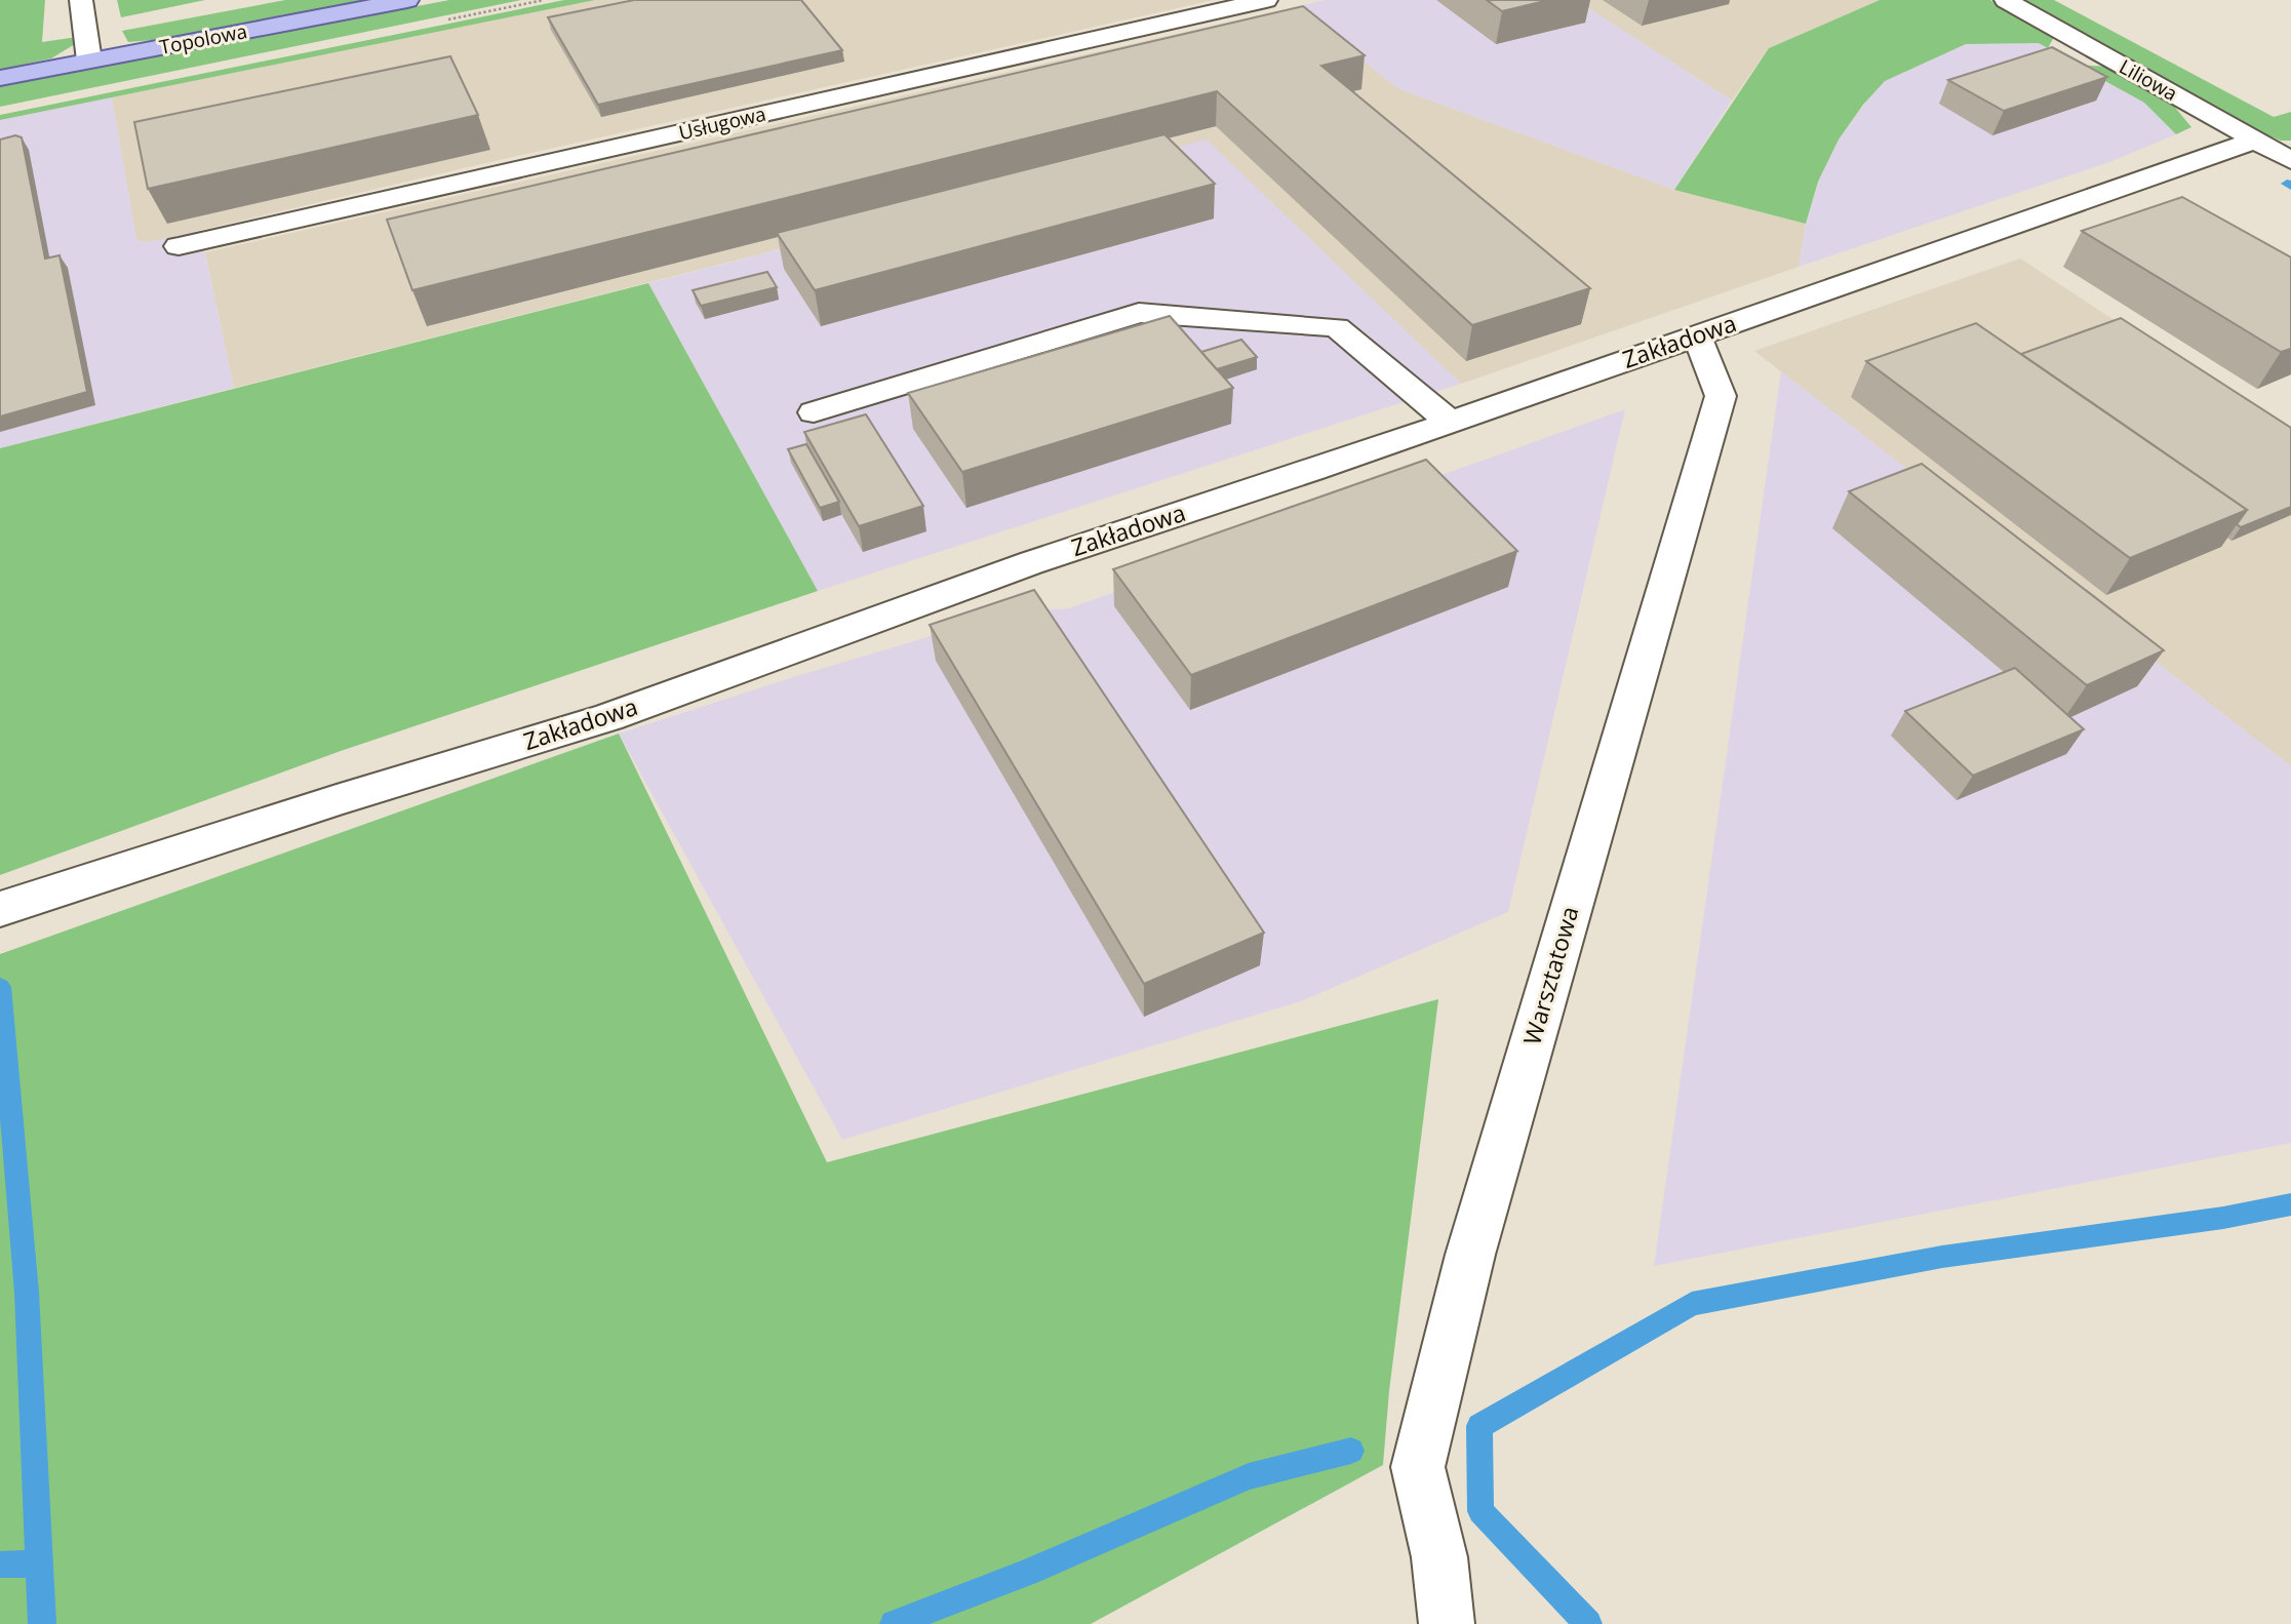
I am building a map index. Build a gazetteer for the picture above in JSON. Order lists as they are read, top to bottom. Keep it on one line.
{"streets":{"main road":["Topolowa"],"street":["Liliowa","Usługowa","Zakładowa","Warsztatowa"]},"crossings":[["Liliowa","Zakładowa"],["Zakładowa","Warsztatowa"]]}
